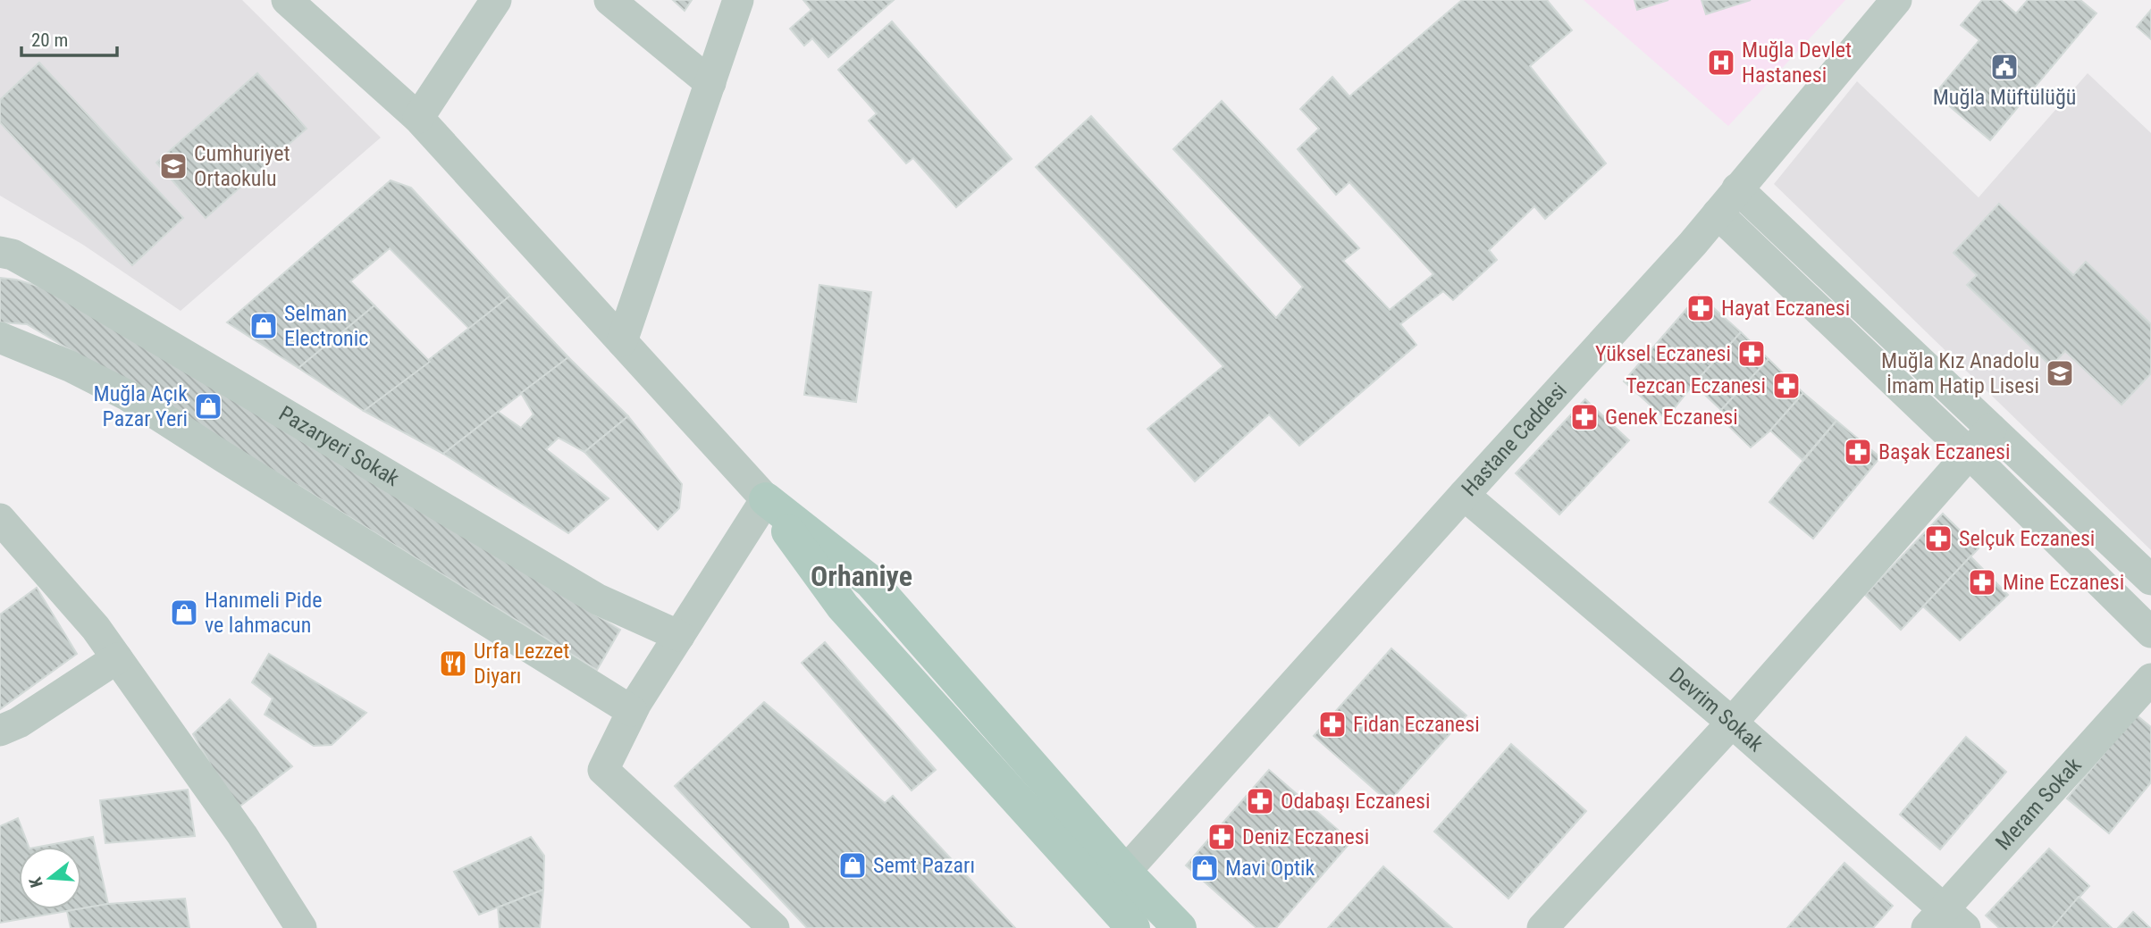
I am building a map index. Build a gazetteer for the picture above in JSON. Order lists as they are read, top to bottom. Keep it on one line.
{"streets":{"street":["Hastane Caddesi","Pazaryeri Sokak","Devrim Sokak","Meram Sokak"]},"crossings":[["Hastane Caddesi","Devrim Sokak"],["Devrim Sokak","Meram Sokak"]],"districts":["Orhaniye"],"places":{"hospital":["Muğla Devlet Hastanesi"],"public building":["Muğla Müftülüğü"],"school or university":["Cumhuriyet Ortaokulu","Muğla Kız Anadolu İmam Hatip Lisesi"],"pharmacy":["Hayat Eczanesi","Yüksel Eczanesi","Tezcan Eczanesi","Genek Eczanesi","Başak Eczanesi","Selçuk Eczanesi","Mine Eczanesi","Fidan Eczanesi","Odabaşı Eczanesi","Deniz Eczanesi"],"shop":["Selman Electronic","Muğla Açık Pazar Yeri","Hanımeli Pide ve lahmacun","Semt Pazarı","Mavi Optik"],"restaurant":["Urfa Lezzet Diyarı"]},"scale_bar":"20 m","north":"left"}
